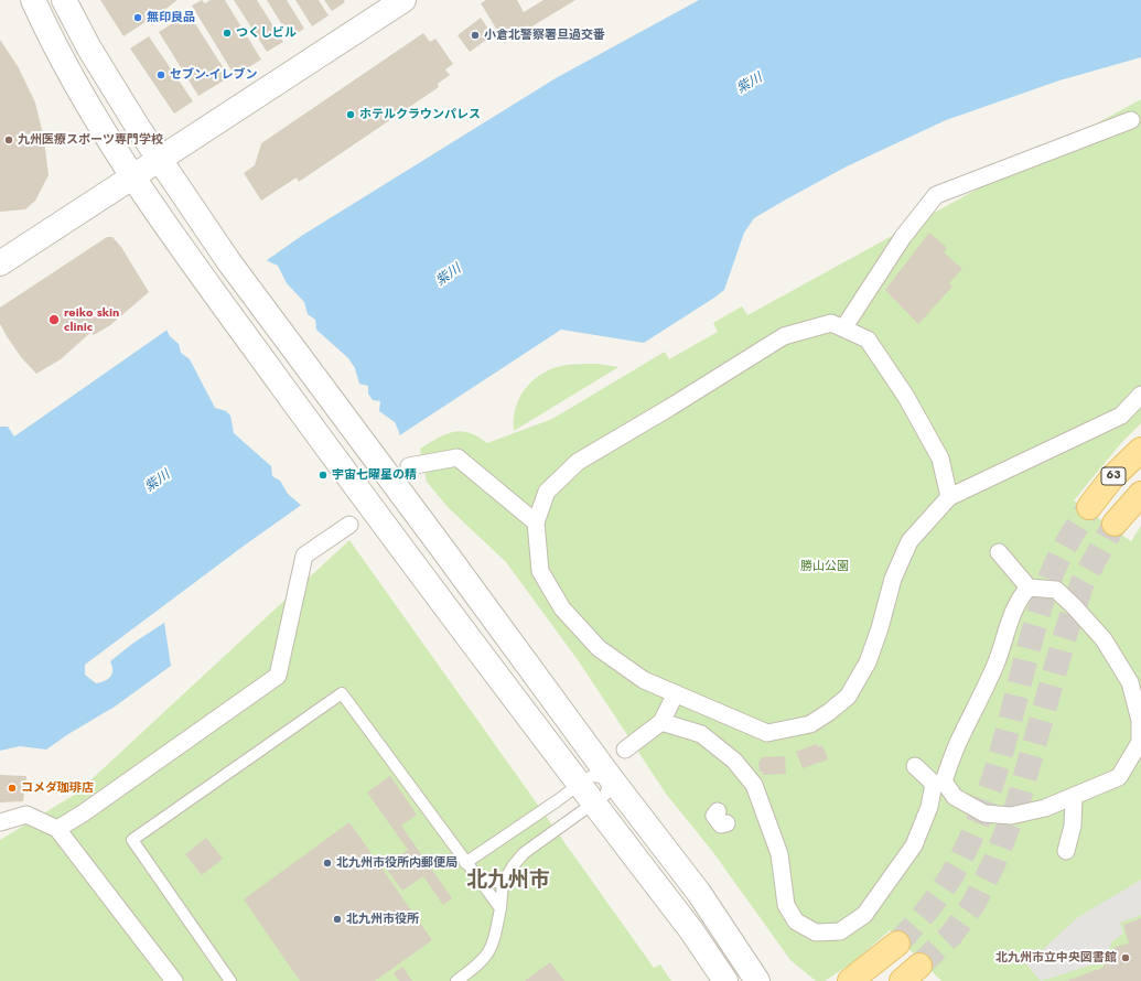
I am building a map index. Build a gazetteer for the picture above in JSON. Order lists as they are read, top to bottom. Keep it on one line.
{"streets":{"main road":["63"]},"districts":["北九州市"],"water":["紫川"],"parks":["勝山公園"],"places":["無印良品","つくしビル","小倉北警察署旦過交番","セブン-イレブン","ホテルクラウンパレス","九州医療スポーツ専門学校","reiko skin clinic","宇宙七曜星の精","コメダ珈琲店","北九州市役所内郵便局","北九州市役所","北九州市立中央図書館"]}
